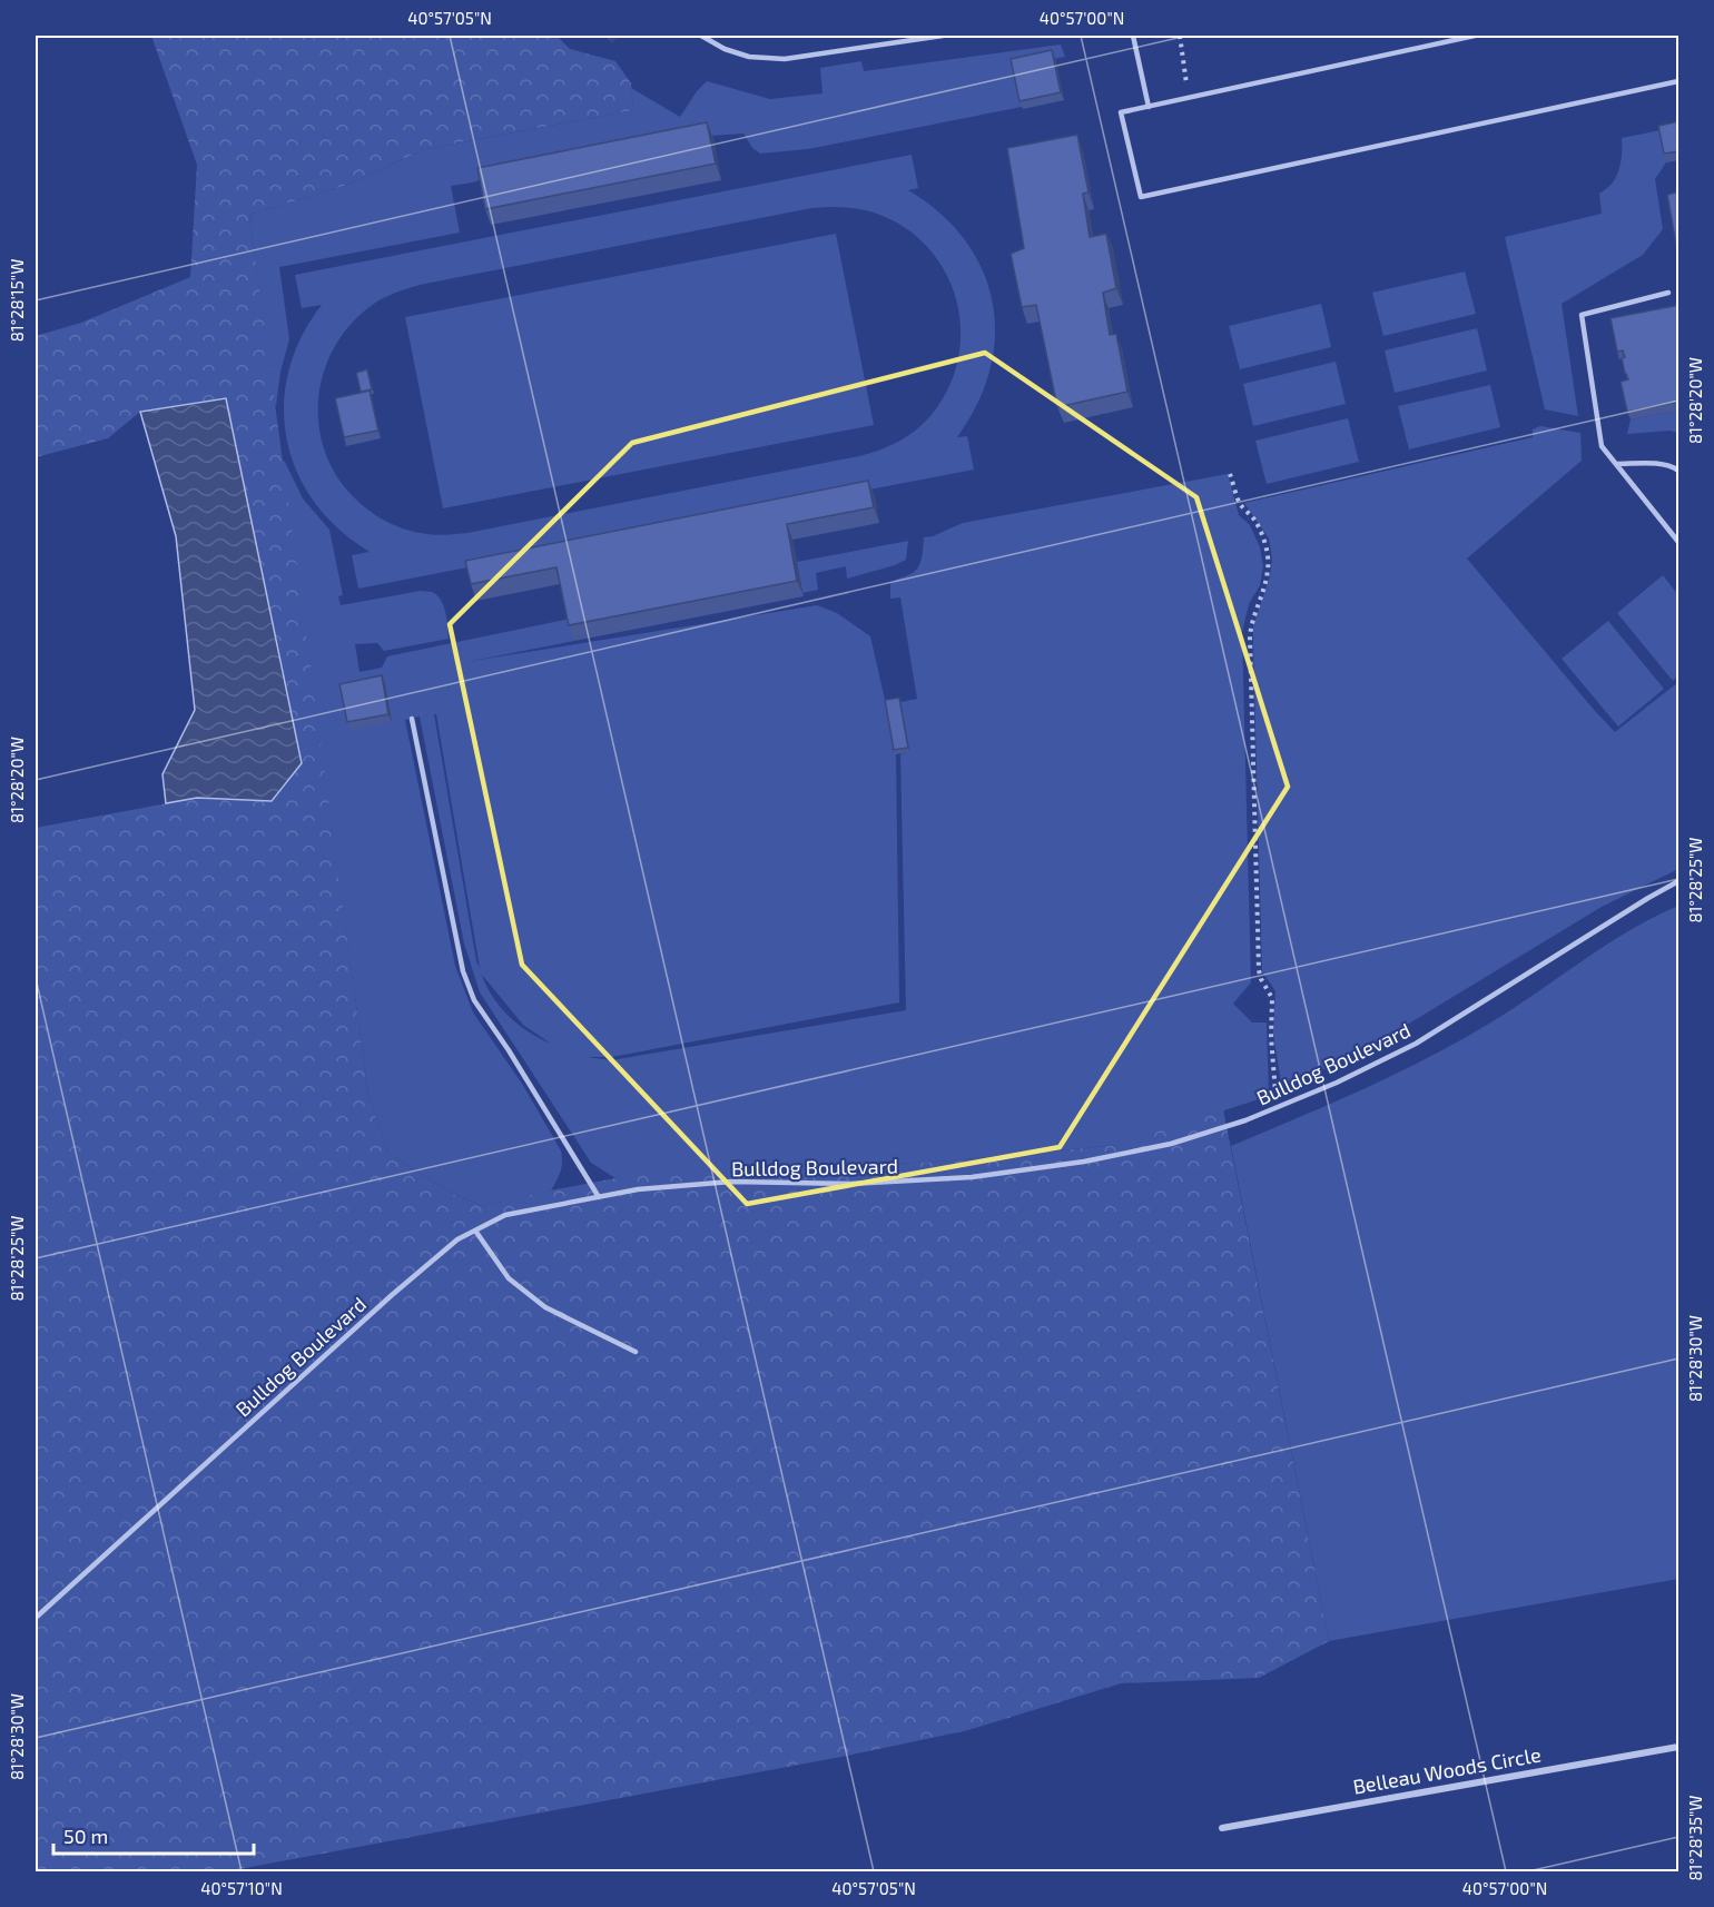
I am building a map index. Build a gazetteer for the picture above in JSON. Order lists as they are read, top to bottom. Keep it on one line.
{"streets":{"street":["Belleau Woods Circle"],"lane":["Bulldog Boulevard"]},"scale_bar":"50 m","coordinates":["40°57'05\"N","40°57'00\"N","81°28'15\"W","81°28'20\"W","81°28'25\"W","81°28'30\"W","81°28'35\"W","40°57'10\"N"]}
